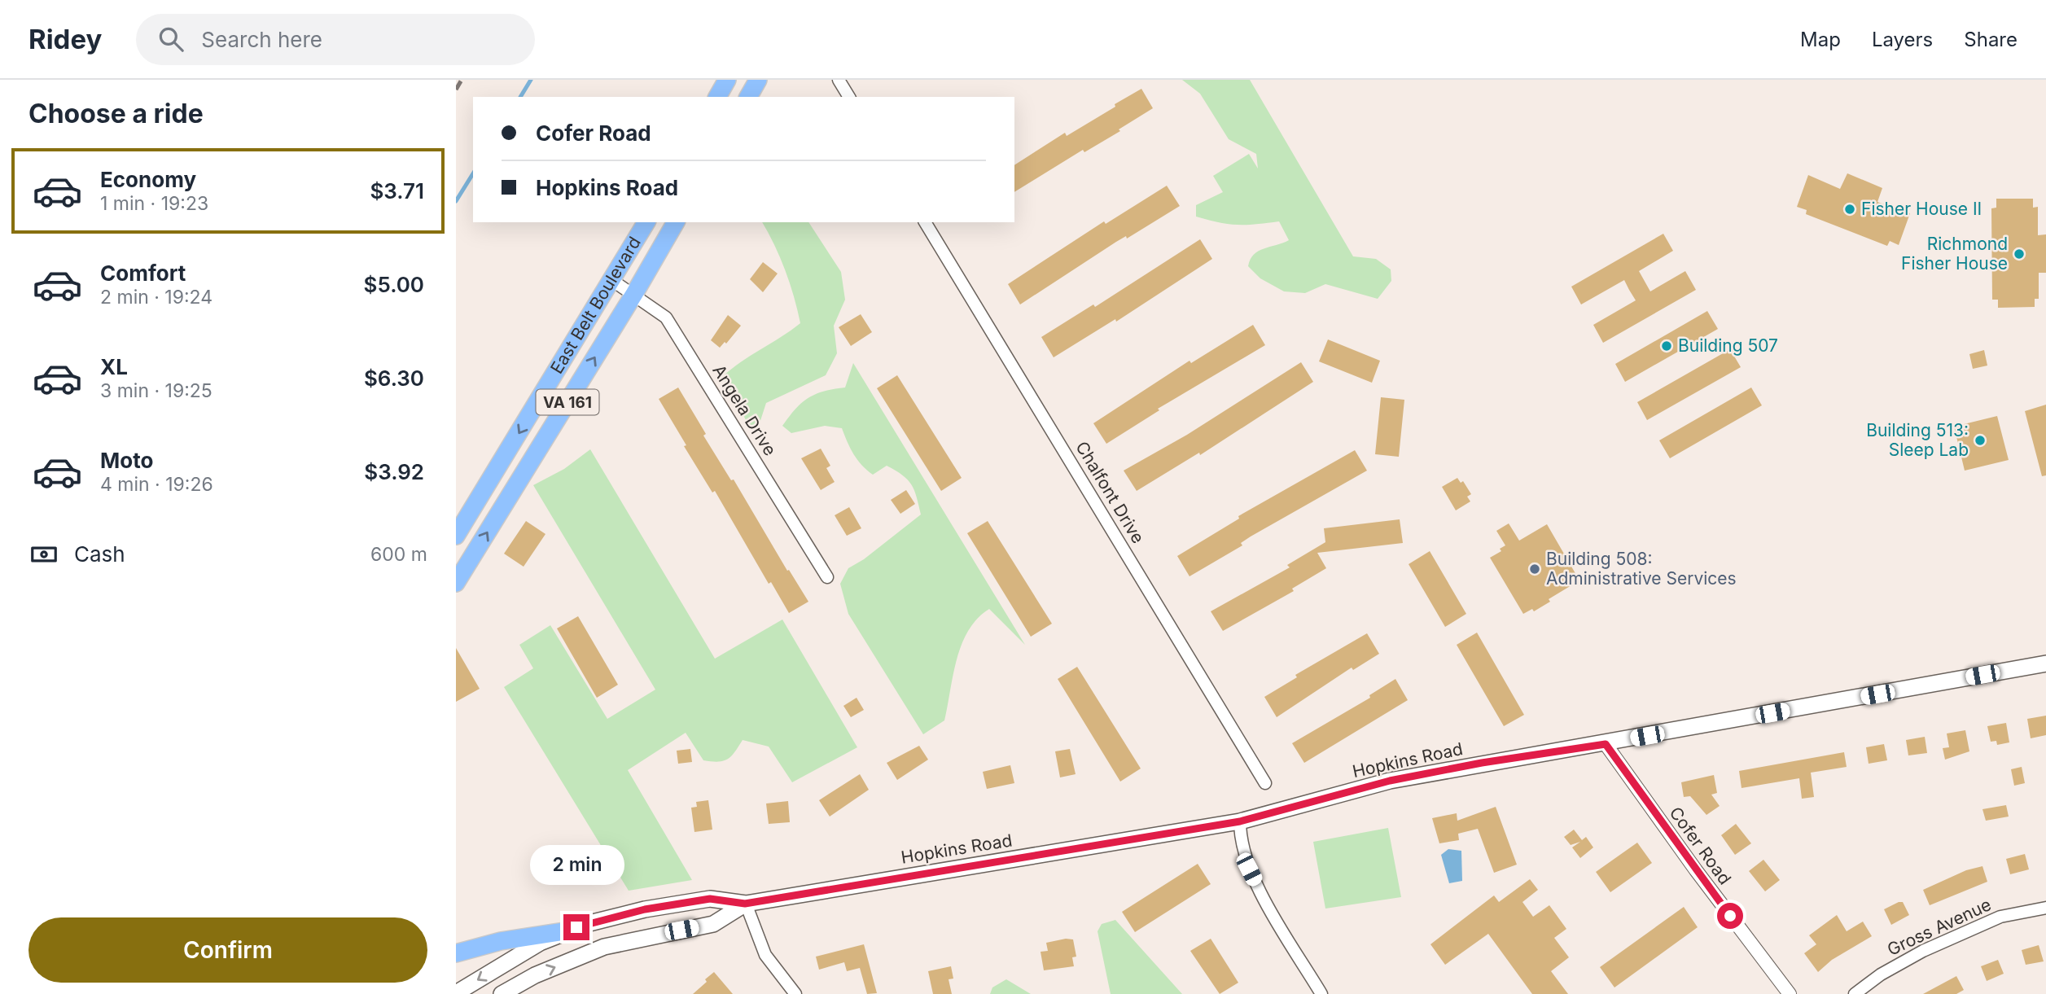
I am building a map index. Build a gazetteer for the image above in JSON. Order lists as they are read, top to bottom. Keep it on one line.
{"streets":{"main road":["East Belt Boulevard","VA 161","Hopkins Road"],"street":["Angela Drive","Chalfont Drive","Cofer Road","Gross Avenue"]},"crossings":[["East Belt Boulevard","Angela Drive"],["Hopkins Road","Cofer Road"]],"places":["Fisher House II","Richmond Fisher House","Building 507","Building 513: Sleep Lab","Building 508: Administrative Services"],"page":{"header":"Ridey","search":"Search here","nav":["Map","Layers","Share"],"heading":"Choose a ride","banner":["Cofer Road","Hopkins Road"],"list":[{"name":"Economy","note":"1 min · 19:23","value":"$3.71"},{"name":"Comfort","note":"2 min · 19:24","value":"$5.00"},{"name":"XL","note":"3 min · 19:25","value":"$6.30"},{"name":"Moto","note":"4 min · 19:26","value":"$3.92"}],"pay":["Cash","600 m"],"bubble":"2 min","buttons":"Confirm"}}
